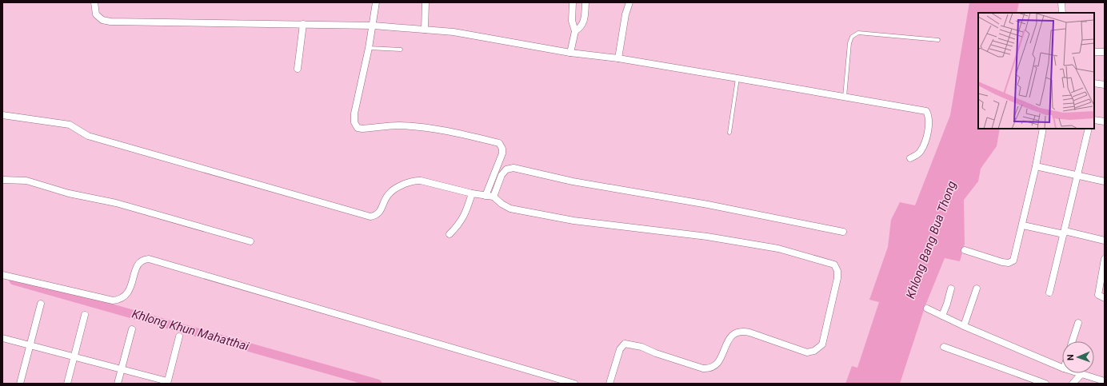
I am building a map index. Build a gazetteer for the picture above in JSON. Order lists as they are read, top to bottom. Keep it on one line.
{"water":["Khlong Bang Bua Thong","Khlong Khun Mahatthai"],"north":"left"}
